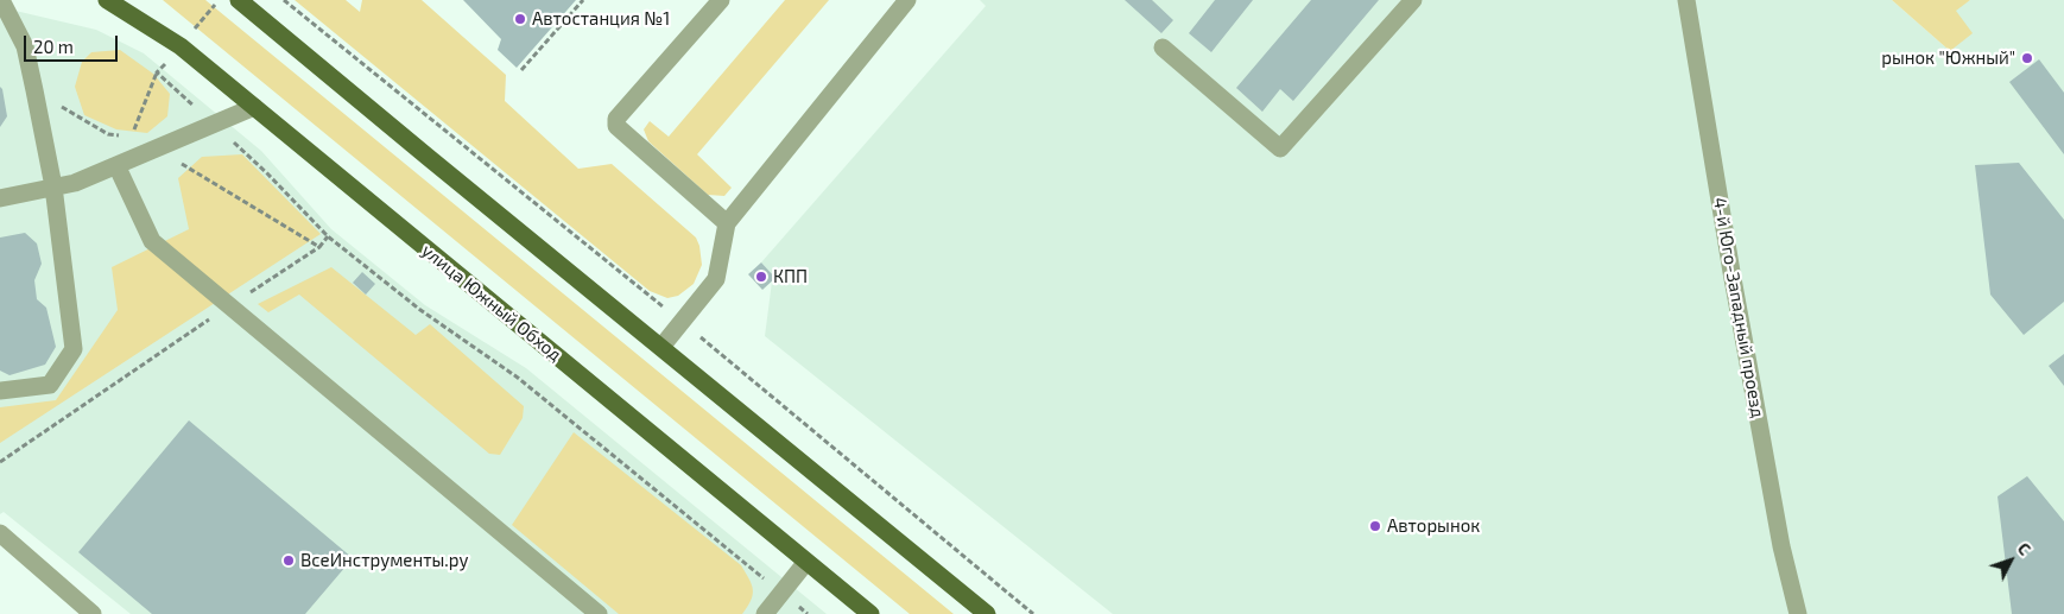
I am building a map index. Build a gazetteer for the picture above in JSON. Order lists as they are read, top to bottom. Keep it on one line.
{"streets":{"main road":["улица Южный Обход"],"lane":["4-й Юго-Западный проезд"]},"places":["Автостанция №1","рынок \"Южный\"","КПП","Авторынок","ВсеИнструменты.ру"],"scale_bar":"20 m","north":"top right"}
